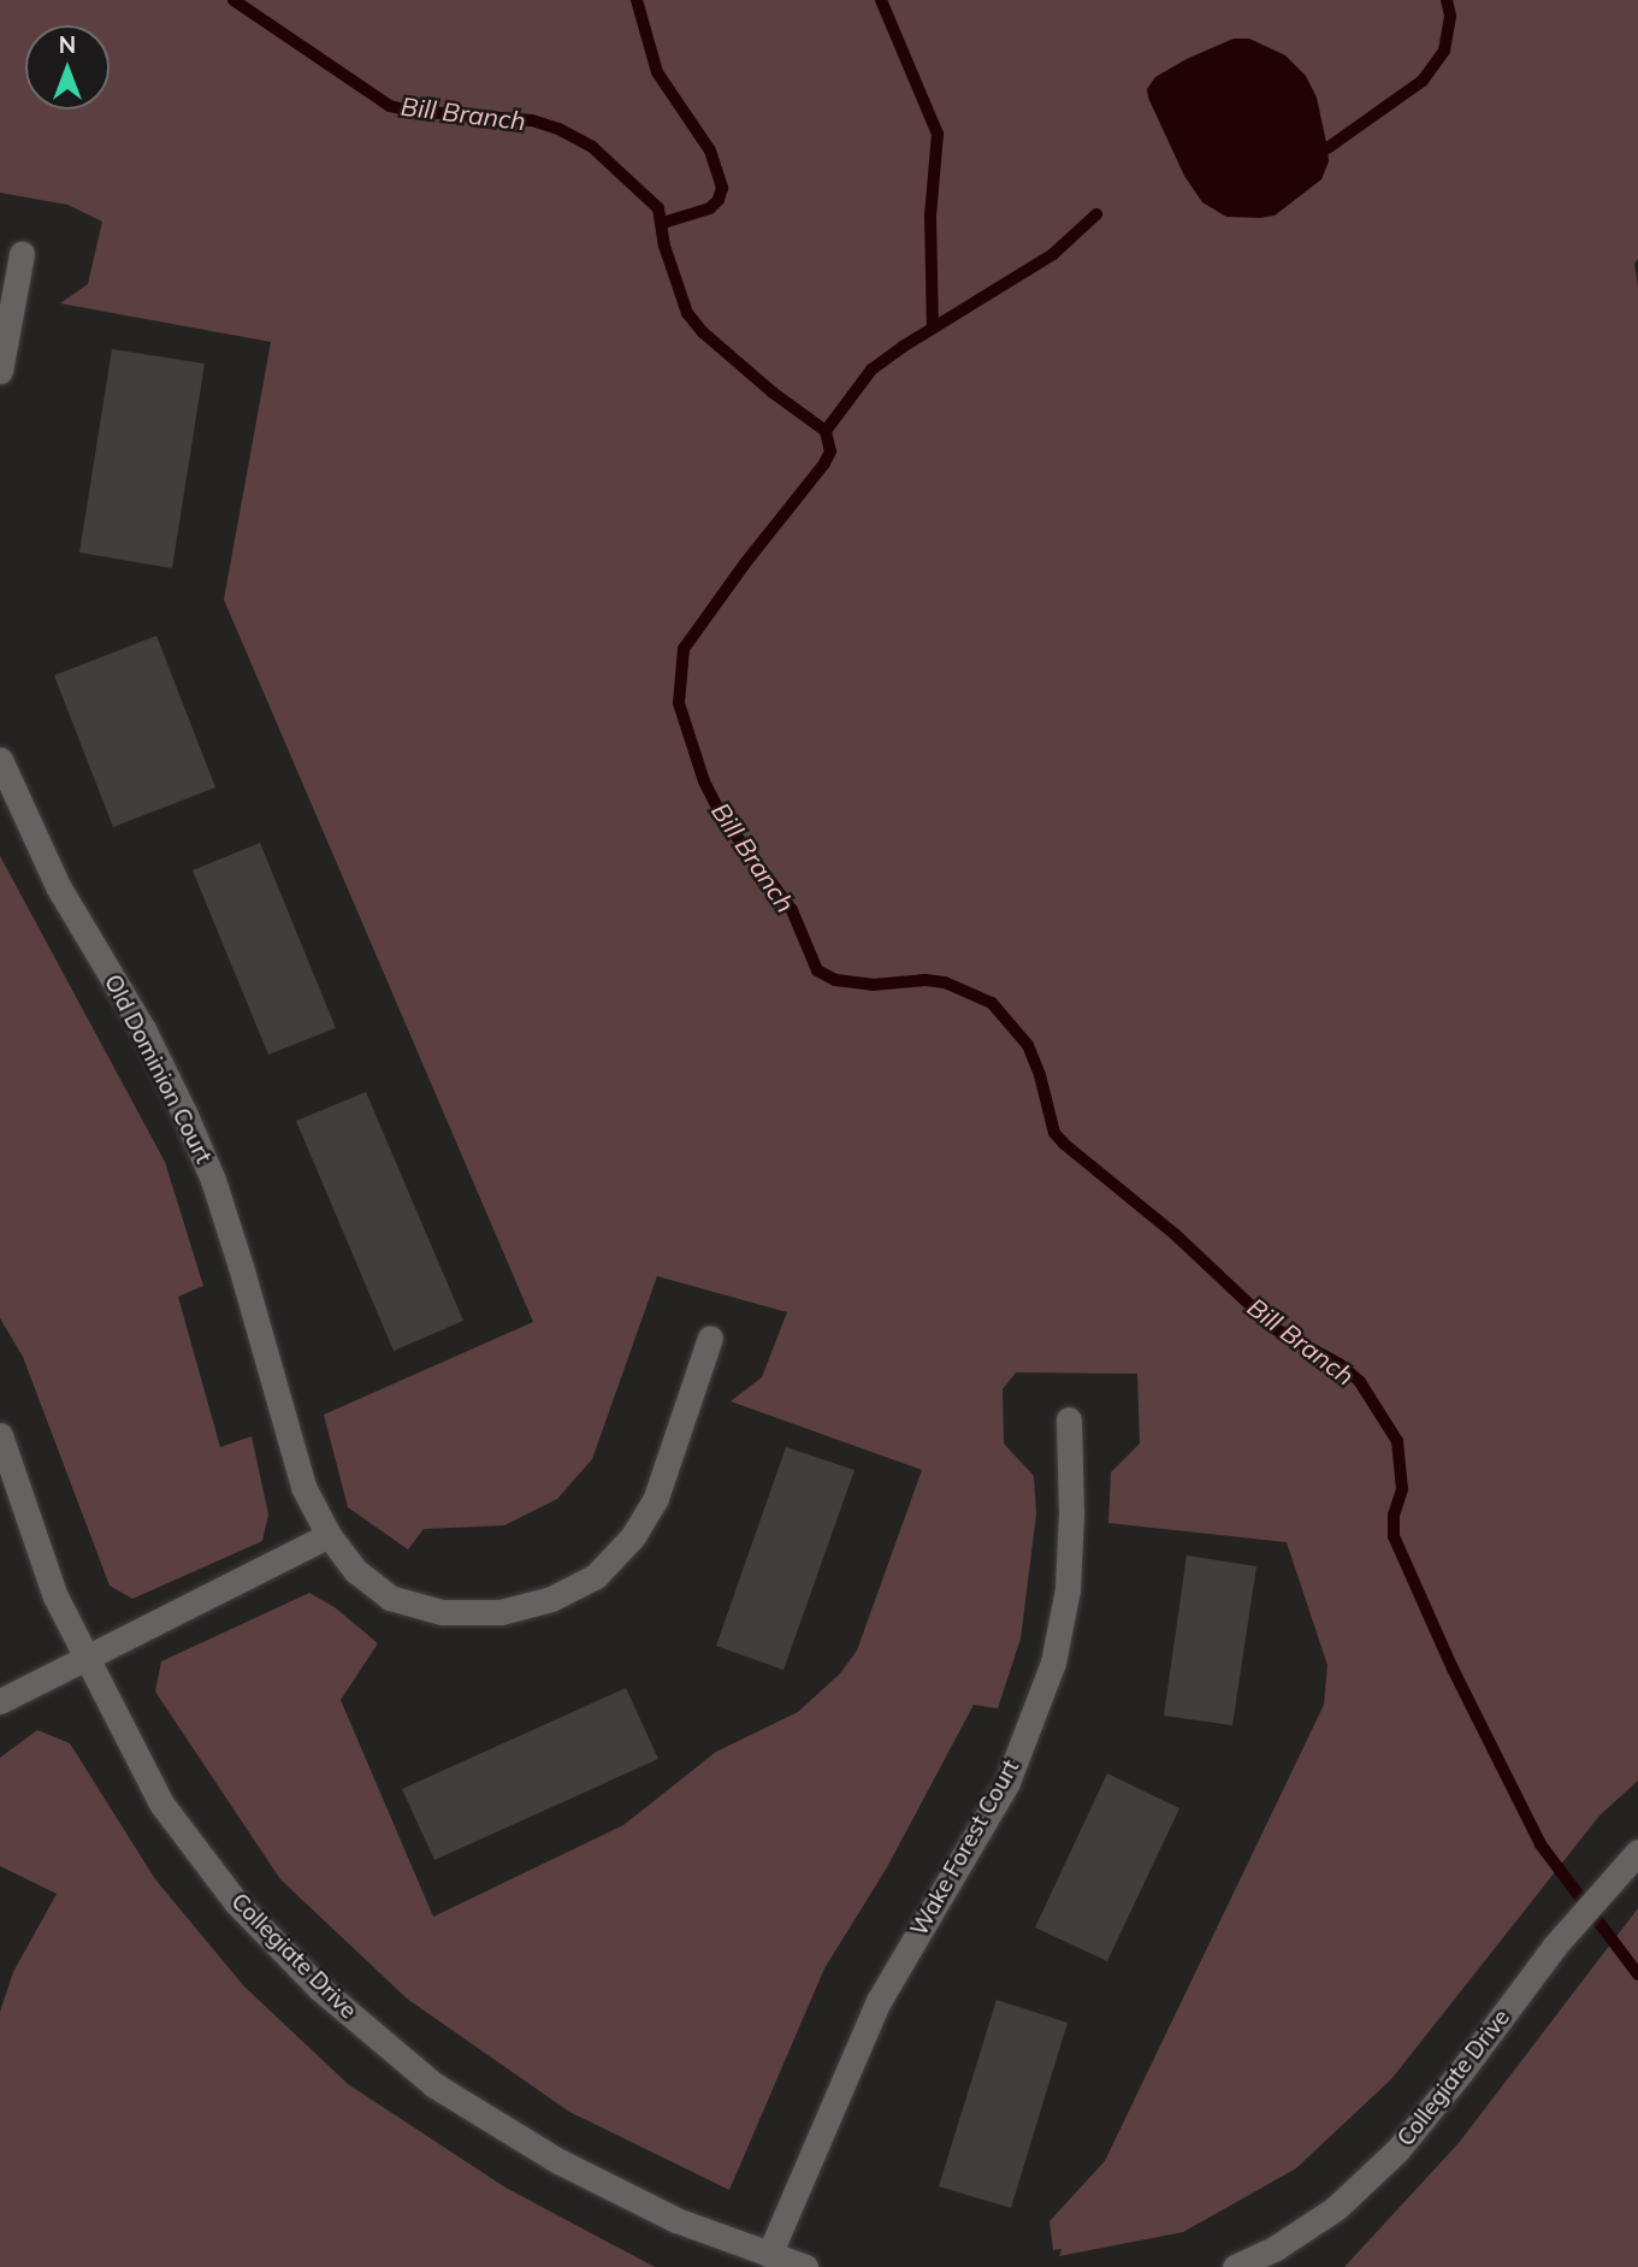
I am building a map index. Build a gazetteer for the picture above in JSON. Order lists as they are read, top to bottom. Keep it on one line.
{"streets":{"street":["Old Dominion Court","Wake Forest Court","Collegiate Drive"]},"crossings":[["Wake Forest Court","Collegiate Drive"]],"water":["Bill Branch"],"north":"top"}
